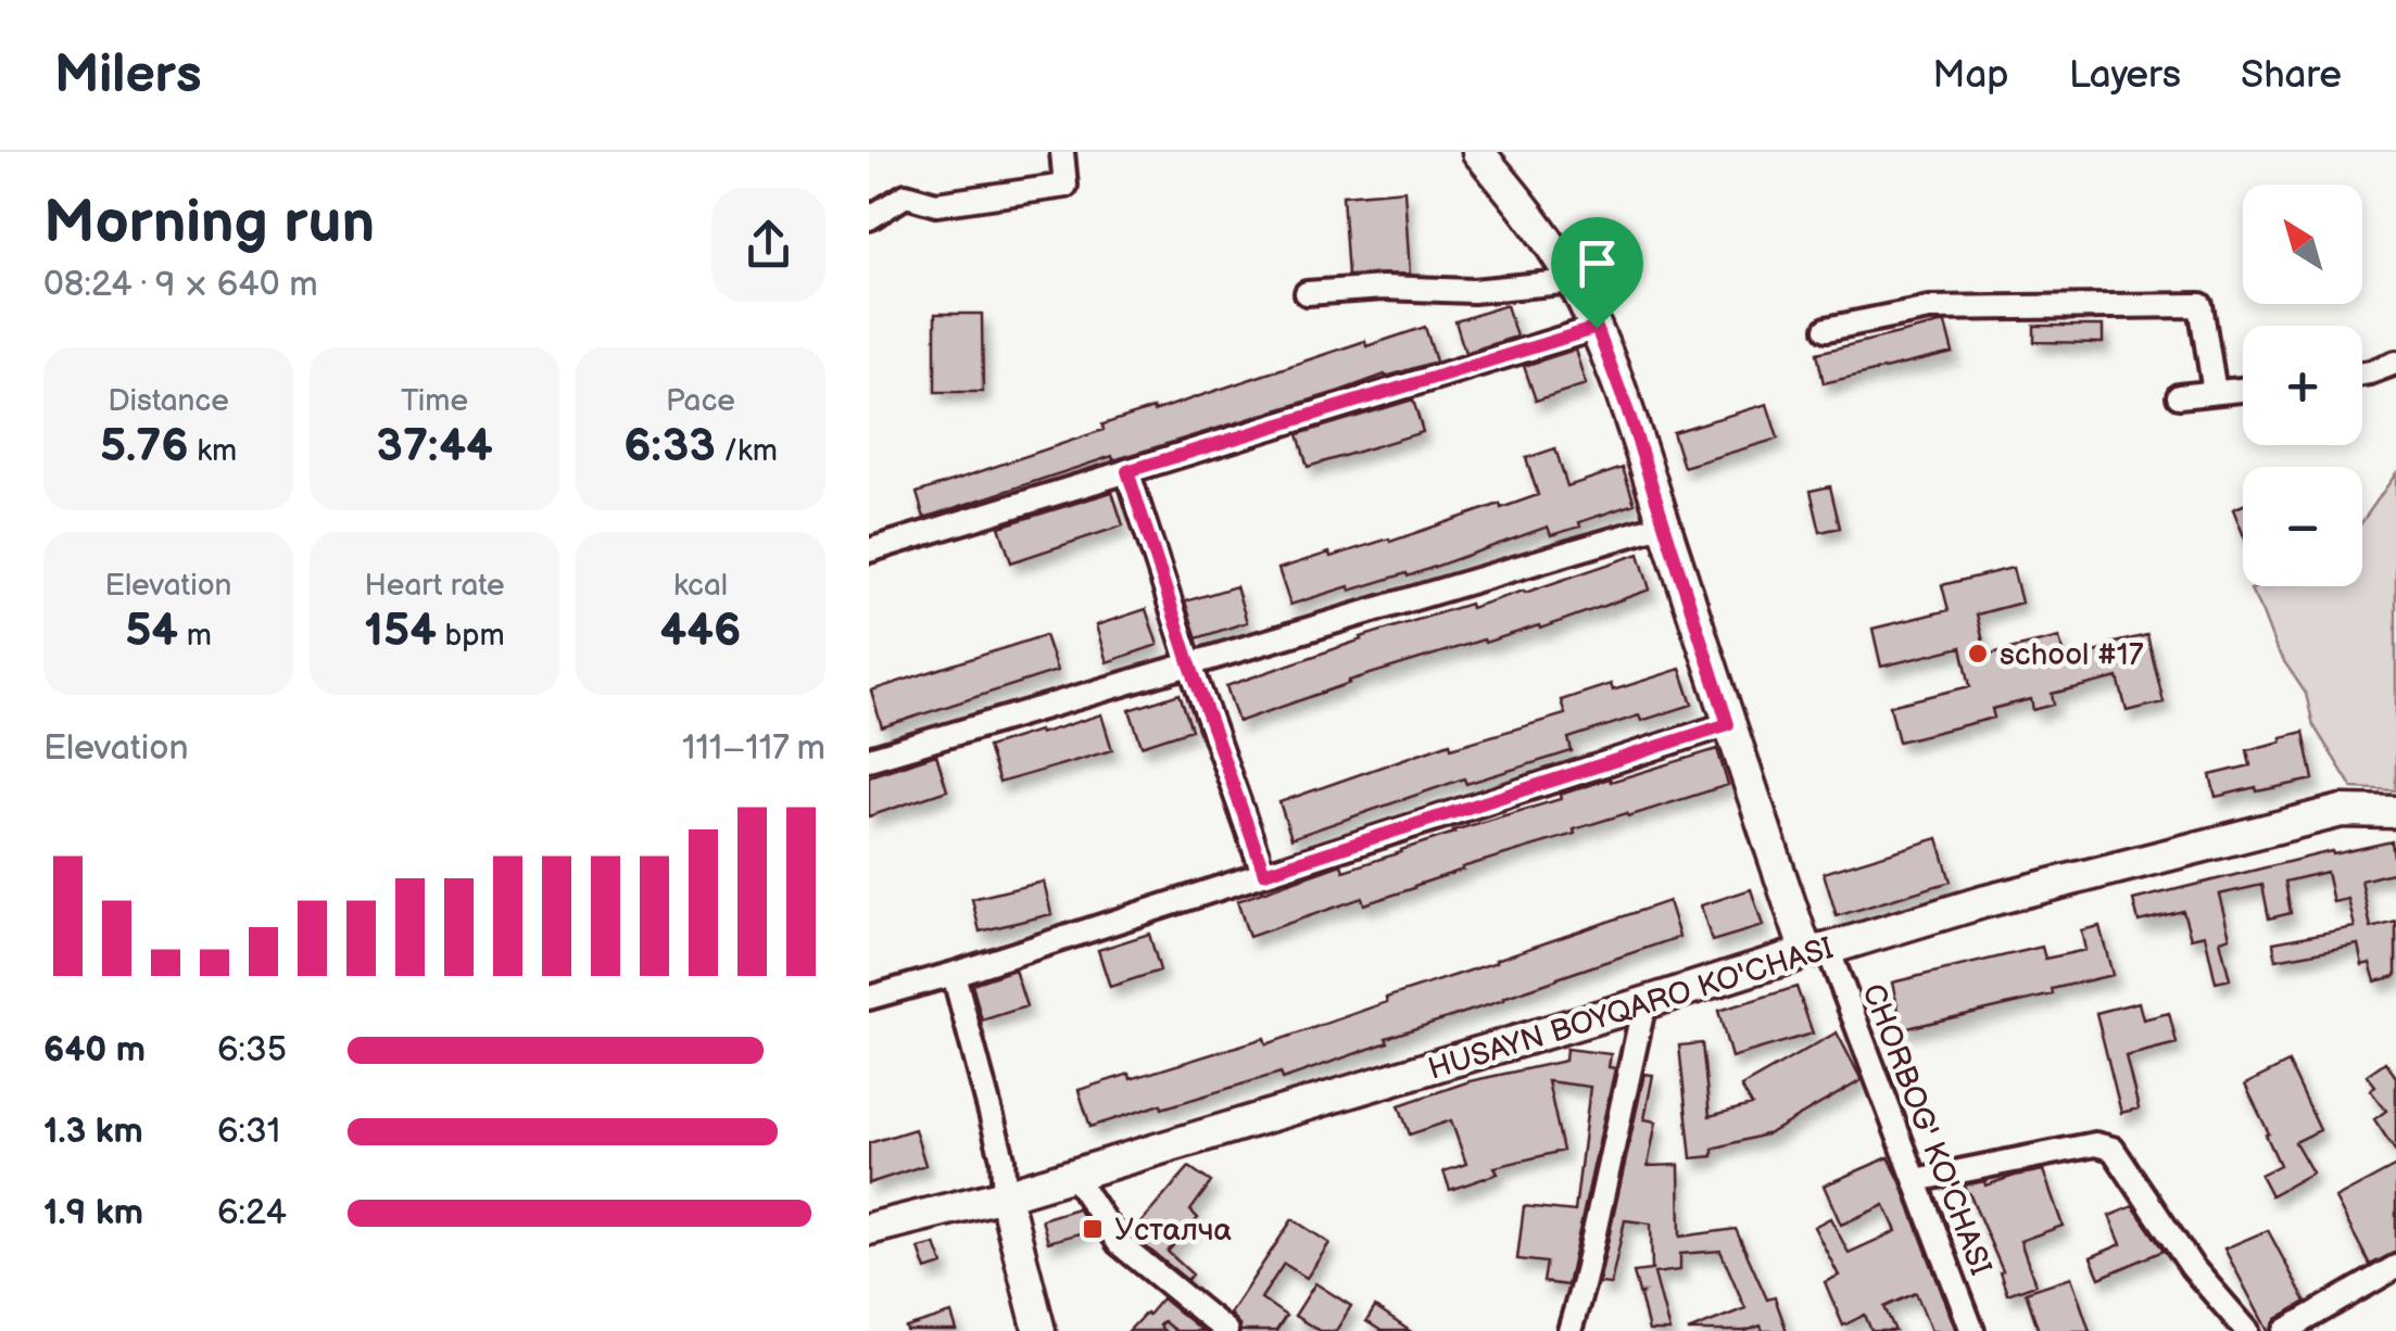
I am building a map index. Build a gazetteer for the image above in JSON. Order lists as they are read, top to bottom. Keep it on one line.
{"streets":{"main road":["HUSAYN BOYQARO KO'CHASI"],"street":["СHORBOG' KO'CHASI"]},"crossings":[["HUSAYN BOYQARO KO'CHASI","СHORBOG' KO'CHASI"]],"places":{"other":["school #17"],"transit":["Усталча"]},"north":"top left","page":{"header":"Milers","nav":["Map","Layers","Share"],"heading":["Morning run","08:24 · 9 × 640 m"],"map_buttons":["+","−"],"stats":[["Distance","5.76 km"],["Time","37:44"],["Pace","6:33 /km"],["Elevation","54 m"],["Heart rate","154 bpm"],["kcal","446"]],"chart":["Elevation","111–117 m"],"list":[{"name":"640 m","note":"6:35"},{"name":"1.3 km","note":"6:31"},{"name":"1.9 km","note":"6:24"}]}}
